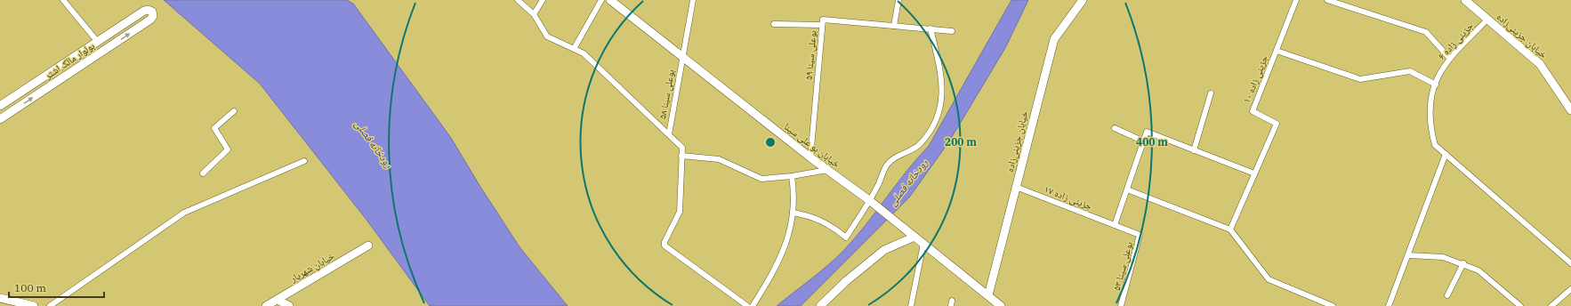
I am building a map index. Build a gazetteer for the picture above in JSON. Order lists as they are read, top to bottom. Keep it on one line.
{"streets":{"main road":["خیابان جزینی‌زاده","بولوار مالک اشتر","خیابان بو علی سینا","خیابان شهریار"],"street":["جزینی زاده ۶","بوعلی سینا ۵۹","جزینی زاده ۱۰","بوعلی سینا ۵۸","جزینی زاده ۱۷","بوعلی سینا ۵۳"]},"crossings":[["خیابان جزینی‌زاده","جزینی زاده ۶"],["خیابان جزینی‌زاده","خیابان بو علی سینا"],["خیابان جزینی‌زاده","جزینی زاده ۱۷"],["بوعلی سینا ۵۹","خیابان بو علی سینا"],["بوعلی سینا ۵۸","خیابان بو علی سینا"],["جزینی زاده ۱۷","بوعلی سینا ۵۳"]],"water":["رودخانه فصلی"],"scale_bar":"100 m","rings":["200 m","400 m"]}
